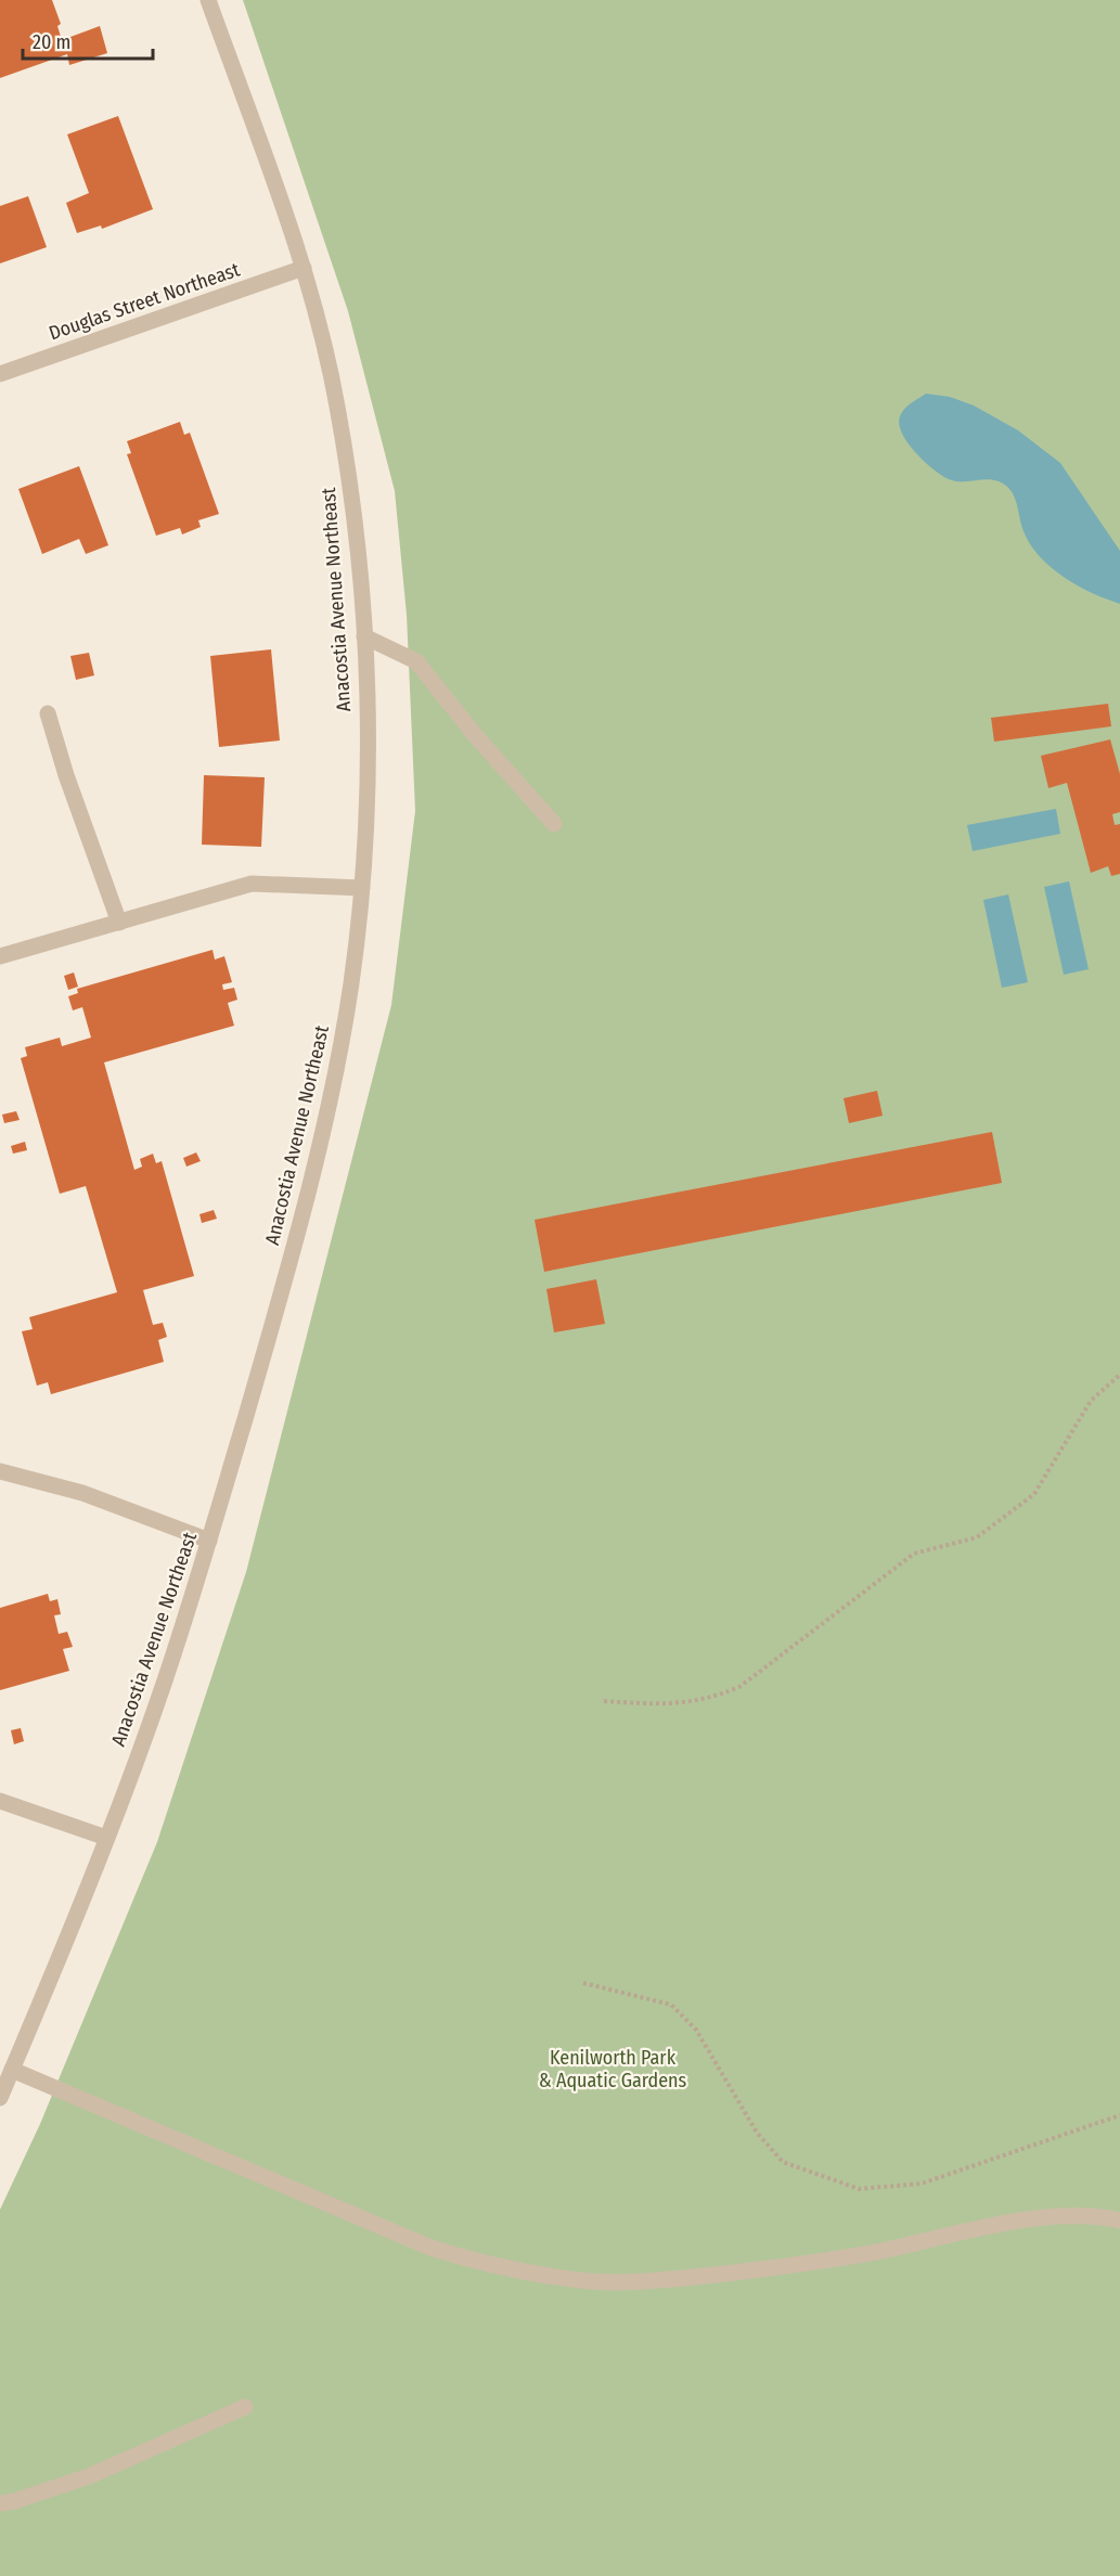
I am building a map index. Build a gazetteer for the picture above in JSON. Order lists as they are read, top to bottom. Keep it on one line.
{"streets":{"street":["Douglas Street Northeast","Anacostia Avenue Northeast"]},"crossings":[["Douglas Street Northeast","Anacostia Avenue Northeast"]],"parks":["Kenilworth Park & Aquatic Gardens"],"scale_bar":"20 m"}
